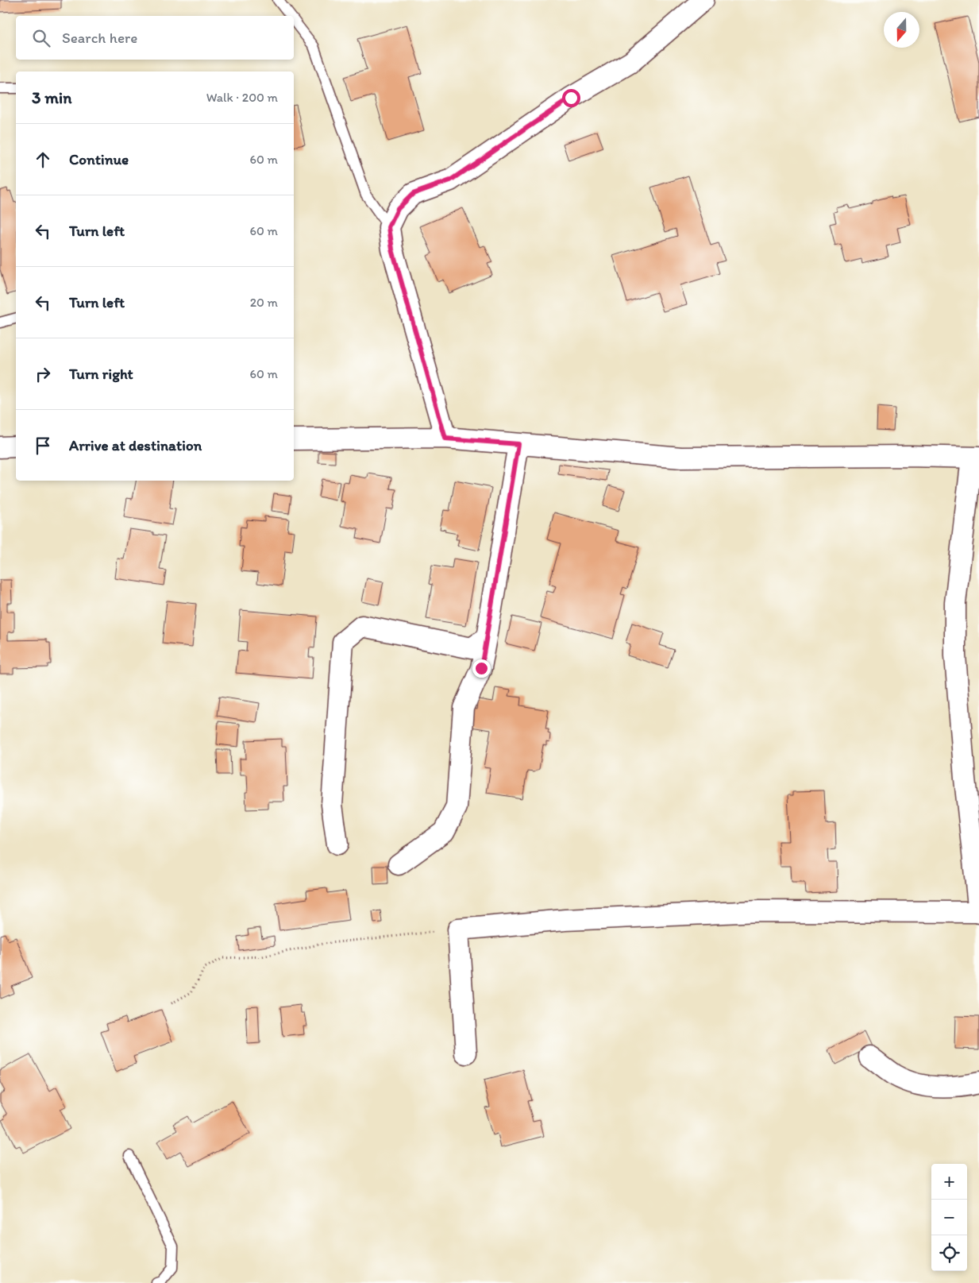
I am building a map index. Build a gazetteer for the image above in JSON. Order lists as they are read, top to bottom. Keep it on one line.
{"north":"bottom","page":{"search":"Search here","heading":["3 min","Walk · 200 m"],"list":[["Continue","60 m"],["Turn left","60 m"],["Turn left","20 m"],["Turn right","60 m"],"Arrive at destination"],"map_buttons":["+","−"]}}
